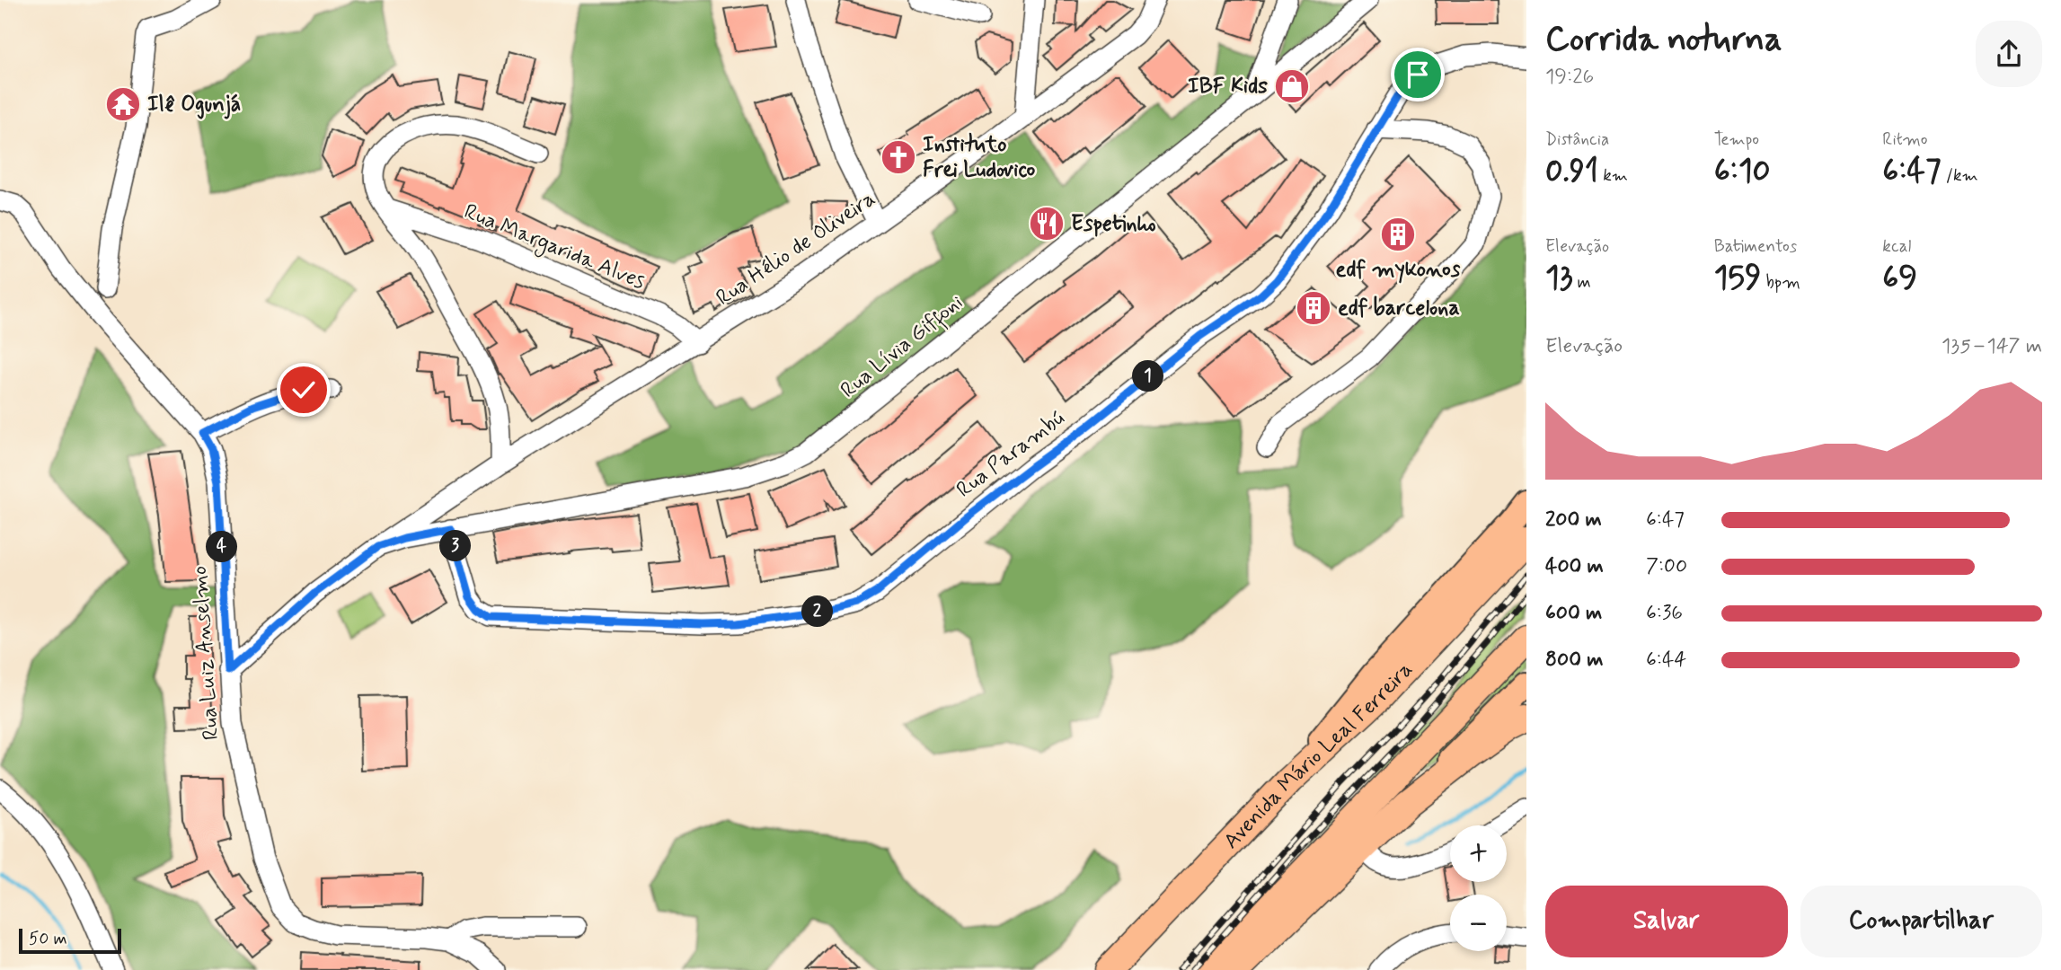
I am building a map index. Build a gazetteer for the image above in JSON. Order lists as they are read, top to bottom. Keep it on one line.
{"streets":{"highway":["Avenida Mário Leal Ferreira"],"street":["Rua Margarida Alves","Rua Hélio de Oliveira","Rua Lívia Giffoni","Rua Parambú","Rua Luiz Anselmo"]},"crossings":[["Rua Margarida Alves","Rua Hélio de Oliveira"],["Rua Hélio de Oliveira","Rua Lívia Giffoni"],["Rua Hélio de Oliveira","Rua Luiz Anselmo"],["Rua Lívia Giffoni","Rua Parambú"]],"places":{"shop":["IBF Kids"],"temple":["Ilê Ogunjá"],"church":["Instituto Frei Ludovico"],"restaurant":["Espetinho"],"building":["edf mykonos","edf barcelona"]},"scale_bar":"50 m","page":{"heading":["Corrida noturna","19:26"],"stats":[["Distância","0.91 km"],["Tempo","6:10"],["Ritmo","6:47 /km"],["Elevação","13 m"],["Batimentos","159 bpm"],["kcal","69"]],"chart":["Elevação","135–147 m"],"pins":["1","3","4","2"],"list":[{"name":"200 m","note":"6:47"},{"name":"400 m","note":"7:00"},{"name":"600 m","note":"6:36"},{"name":"800 m","note":"6:44"}],"map_buttons":["+","−"],"buttons":["Salvar","Compartilhar"],"scale":"50 m"}}
